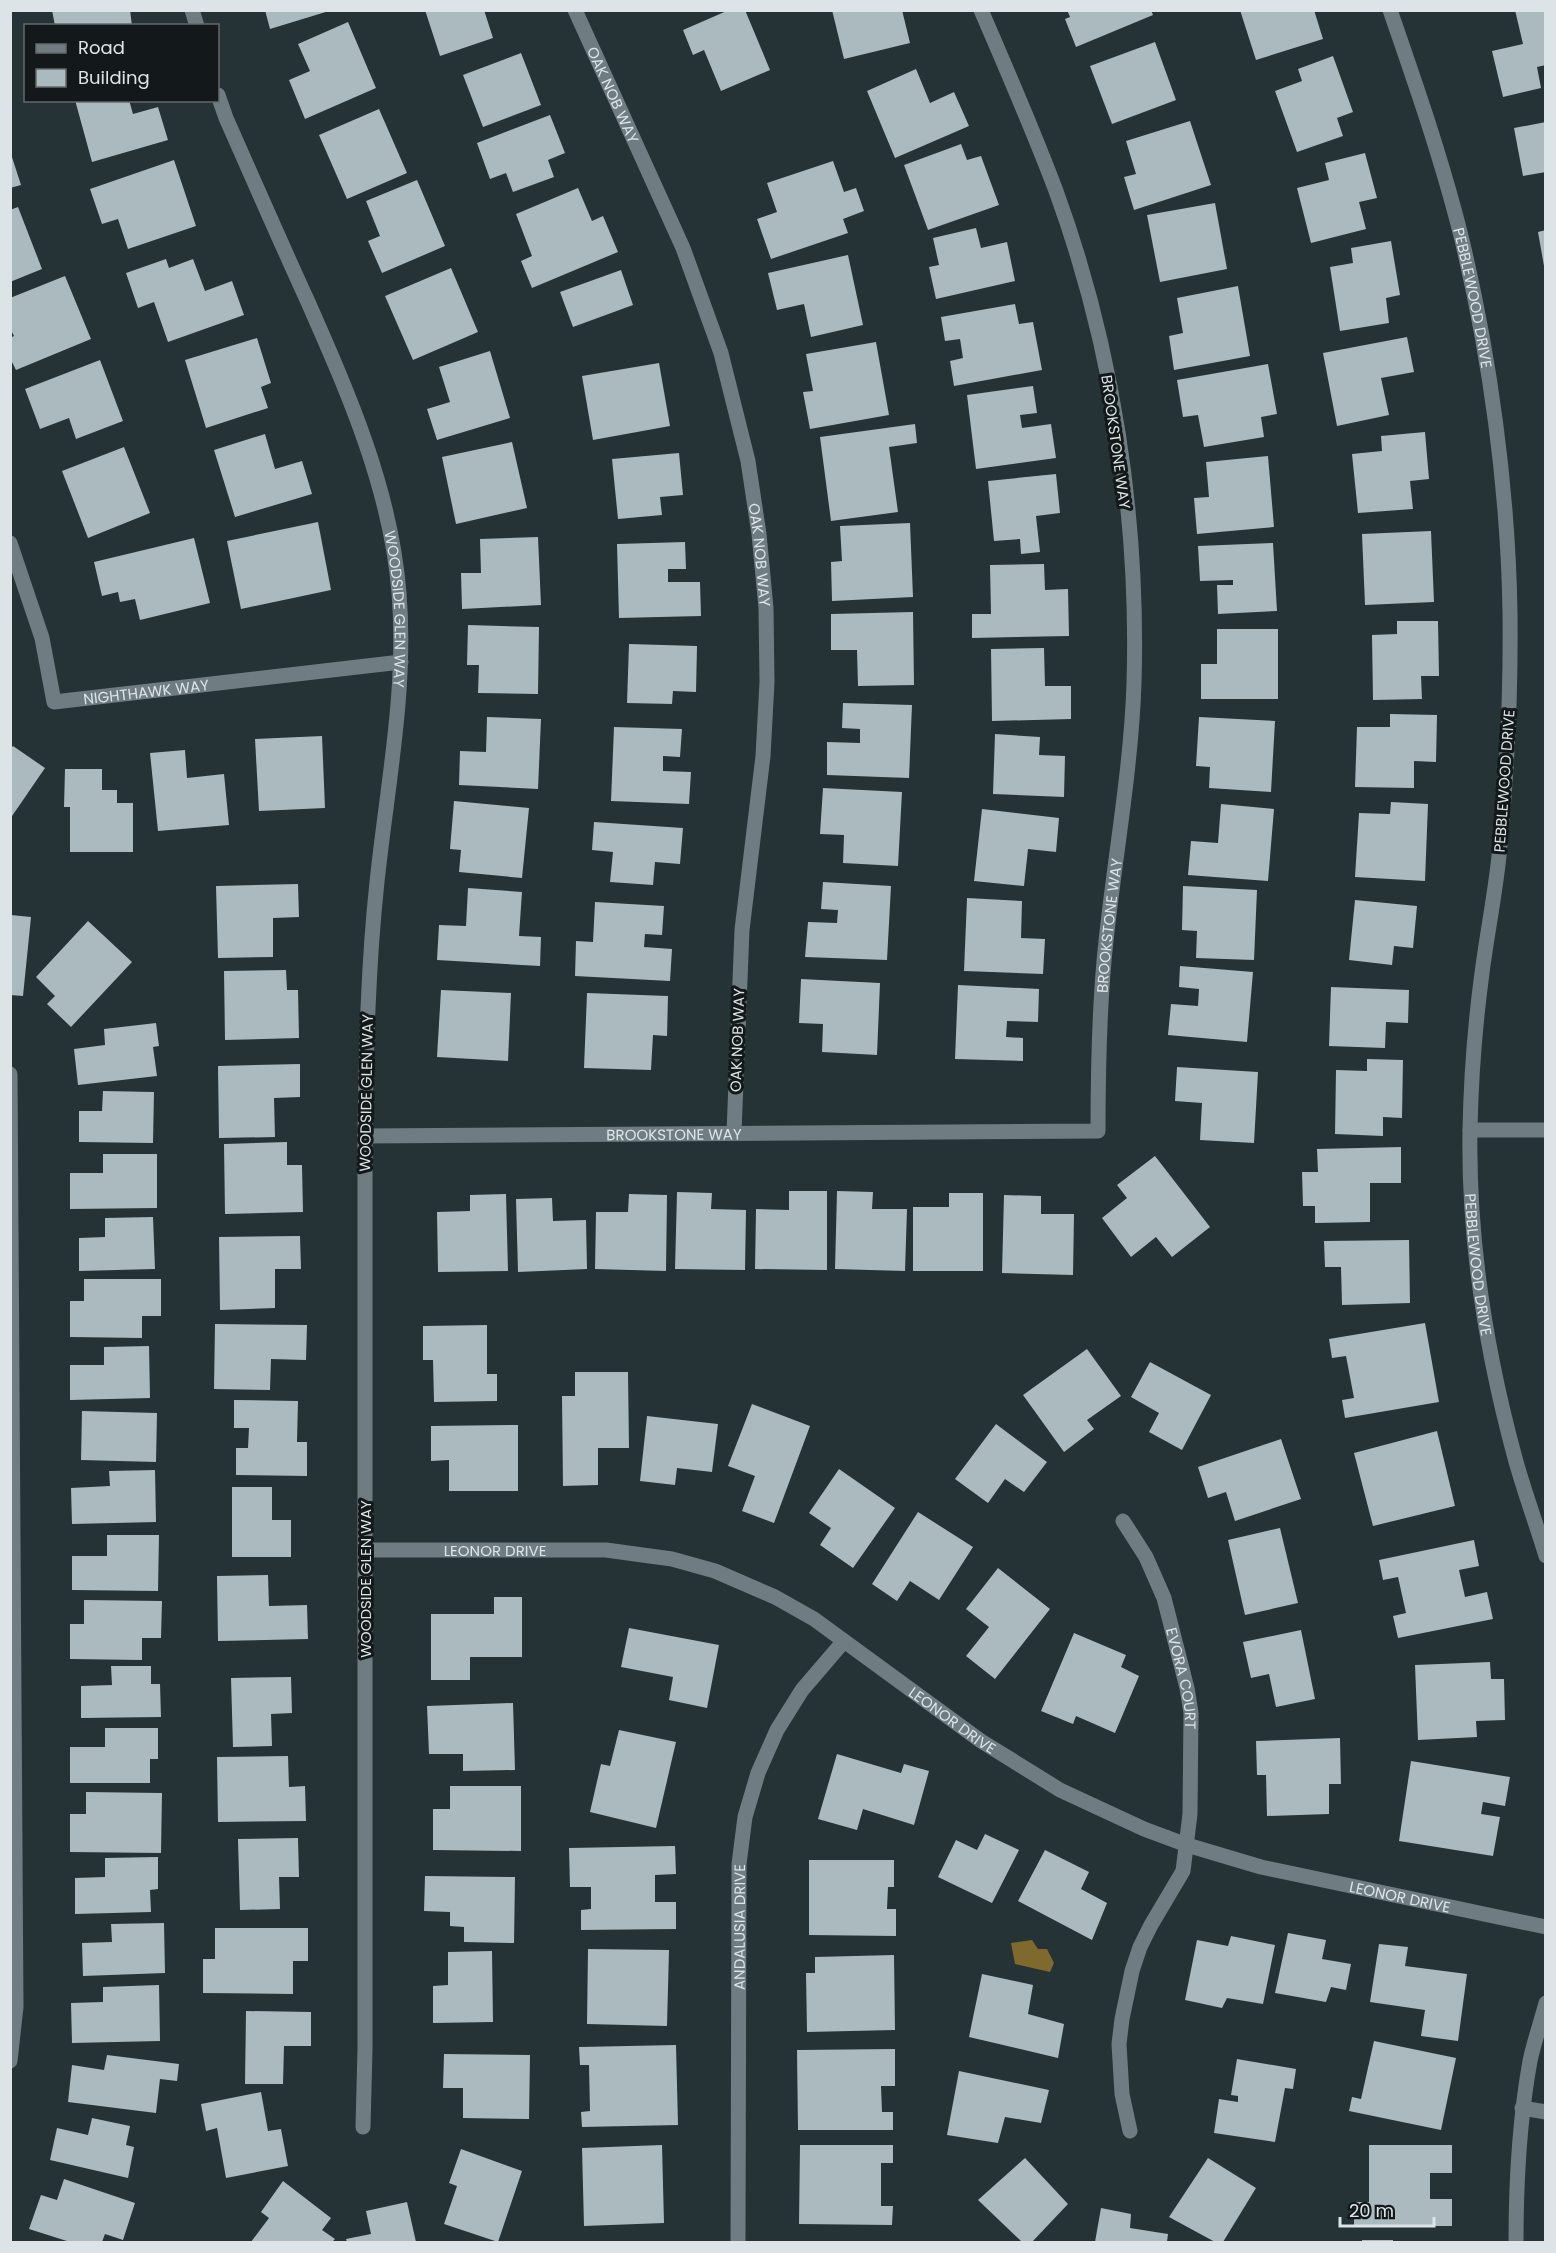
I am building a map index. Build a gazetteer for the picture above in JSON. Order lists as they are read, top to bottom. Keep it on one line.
{"streets":{"street":["OAK NOB WAY","PEBBLEWOOD DRIVE","BROOKSTONE WAY","WOODSIDE GLEN WAY","NIGHTHAWK WAY","LEONOR DRIVE","EVORA COURT","ANDALUSIA DRIVE"]},"crossings":[["OAK NOB WAY","BROOKSTONE WAY"],["BROOKSTONE WAY","WOODSIDE GLEN WAY"],["WOODSIDE GLEN WAY","NIGHTHAWK WAY"],["WOODSIDE GLEN WAY","LEONOR DRIVE"],["LEONOR DRIVE","EVORA COURT"],["LEONOR DRIVE","ANDALUSIA DRIVE"]],"legend":["Road","Building"],"scale_bar":"20 m"}
